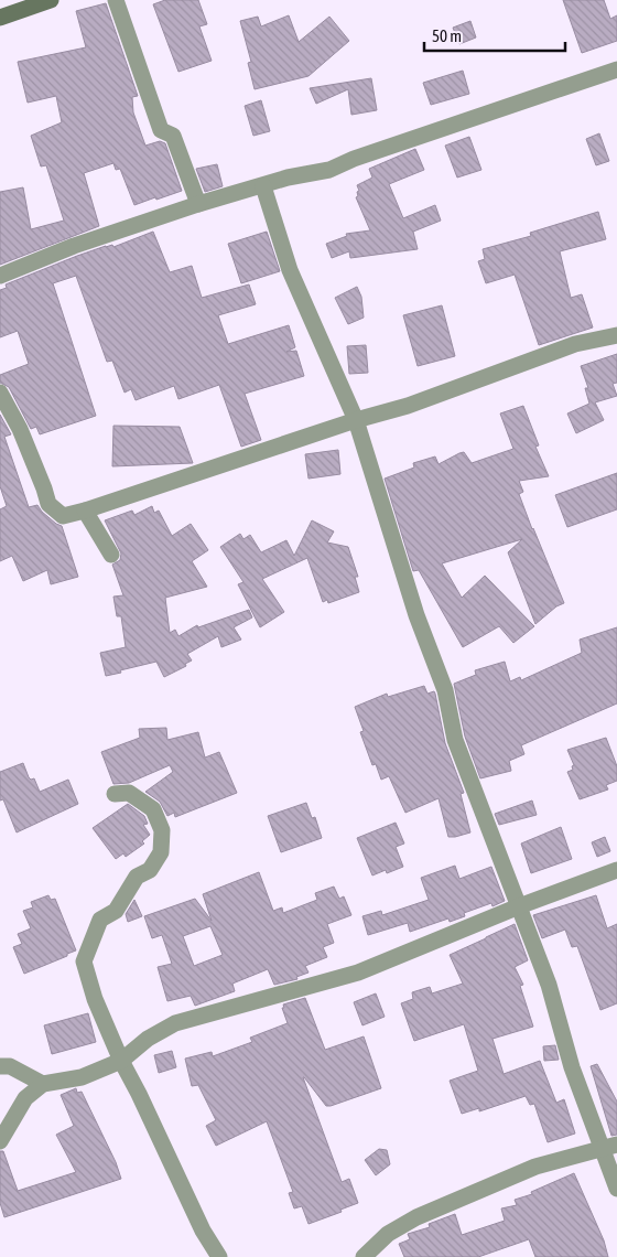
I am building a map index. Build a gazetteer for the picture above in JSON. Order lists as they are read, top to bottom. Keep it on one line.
{"scale_bar":"50 m"}
